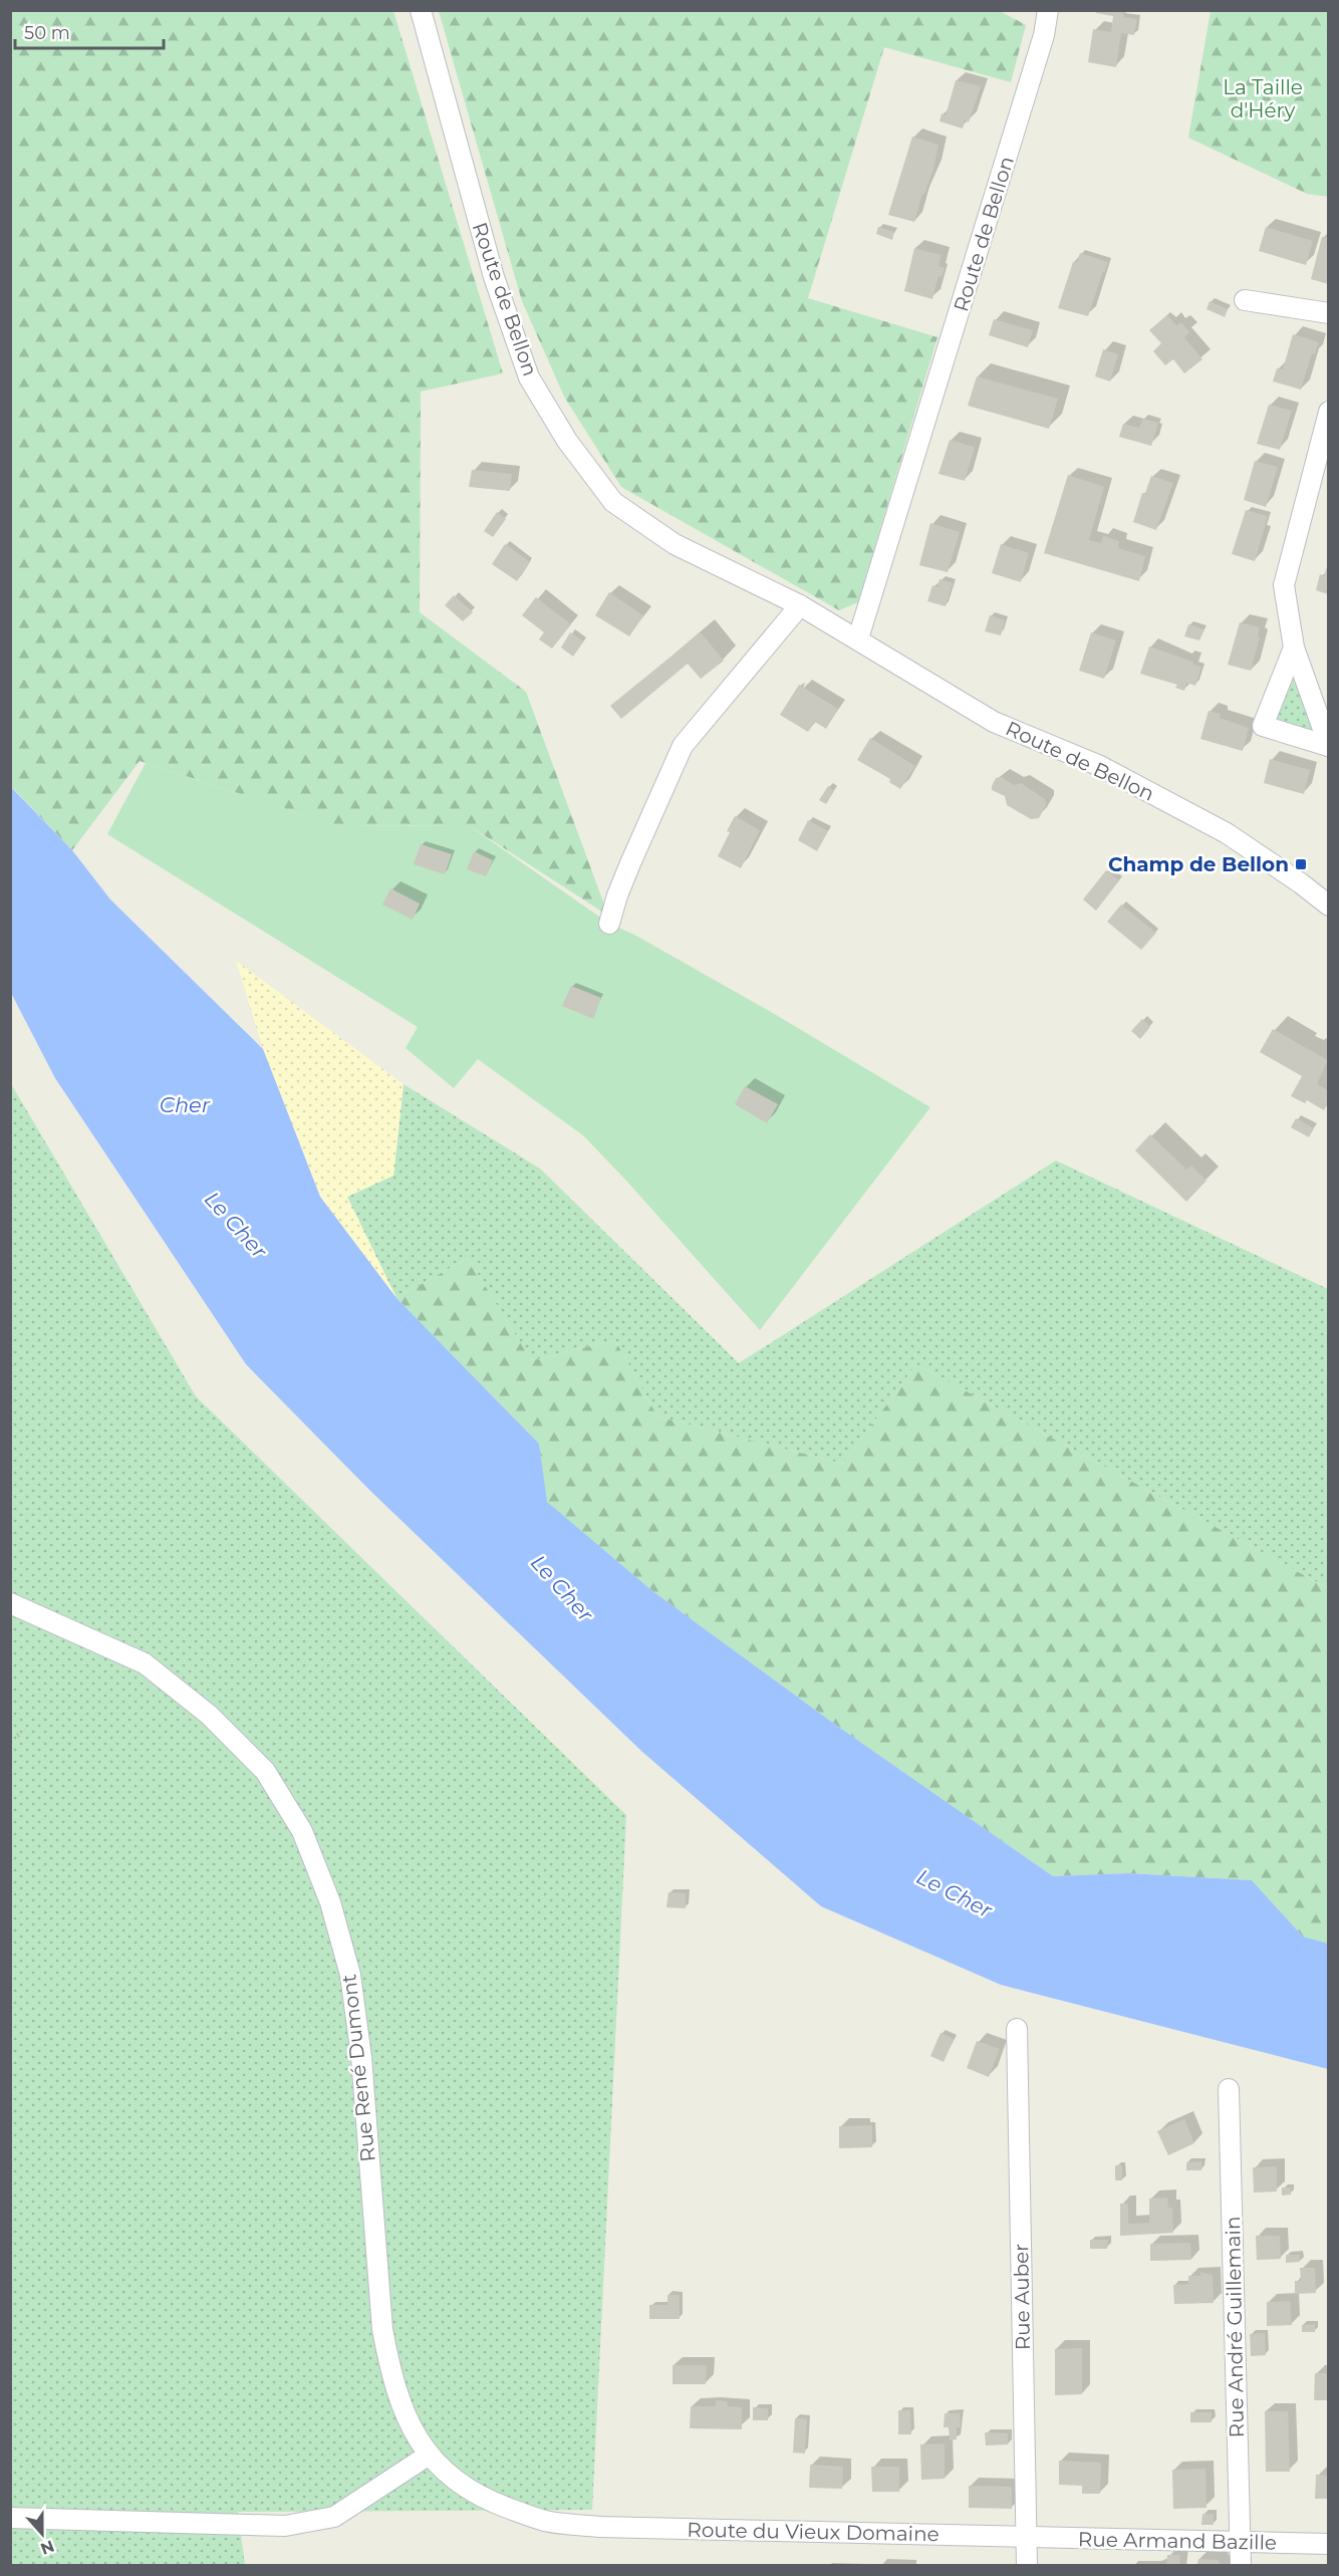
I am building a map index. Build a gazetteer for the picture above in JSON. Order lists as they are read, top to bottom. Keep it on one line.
{"streets":{"street":["Route de Bellon","Rue René Dumont","Rue Auber","Rue André Guillemain","Route du Vieux Domaine","Rue Armand Bazille"]},"crossings":[["Rue René Dumont","Route du Vieux Domaine"],["Rue Auber","Route du Vieux Domaine"],["Rue Auber","Rue Armand Bazille"],["Rue André Guillemain","Rue Armand Bazille"],["Route du Vieux Domaine","Rue Armand Bazille"]],"water":["Cher","Le Cher"],"parks":["La Taille d'Héry"],"places":{"transit":["Champ de Bellon"]},"scale_bar":"50 m","north":"bottom"}
